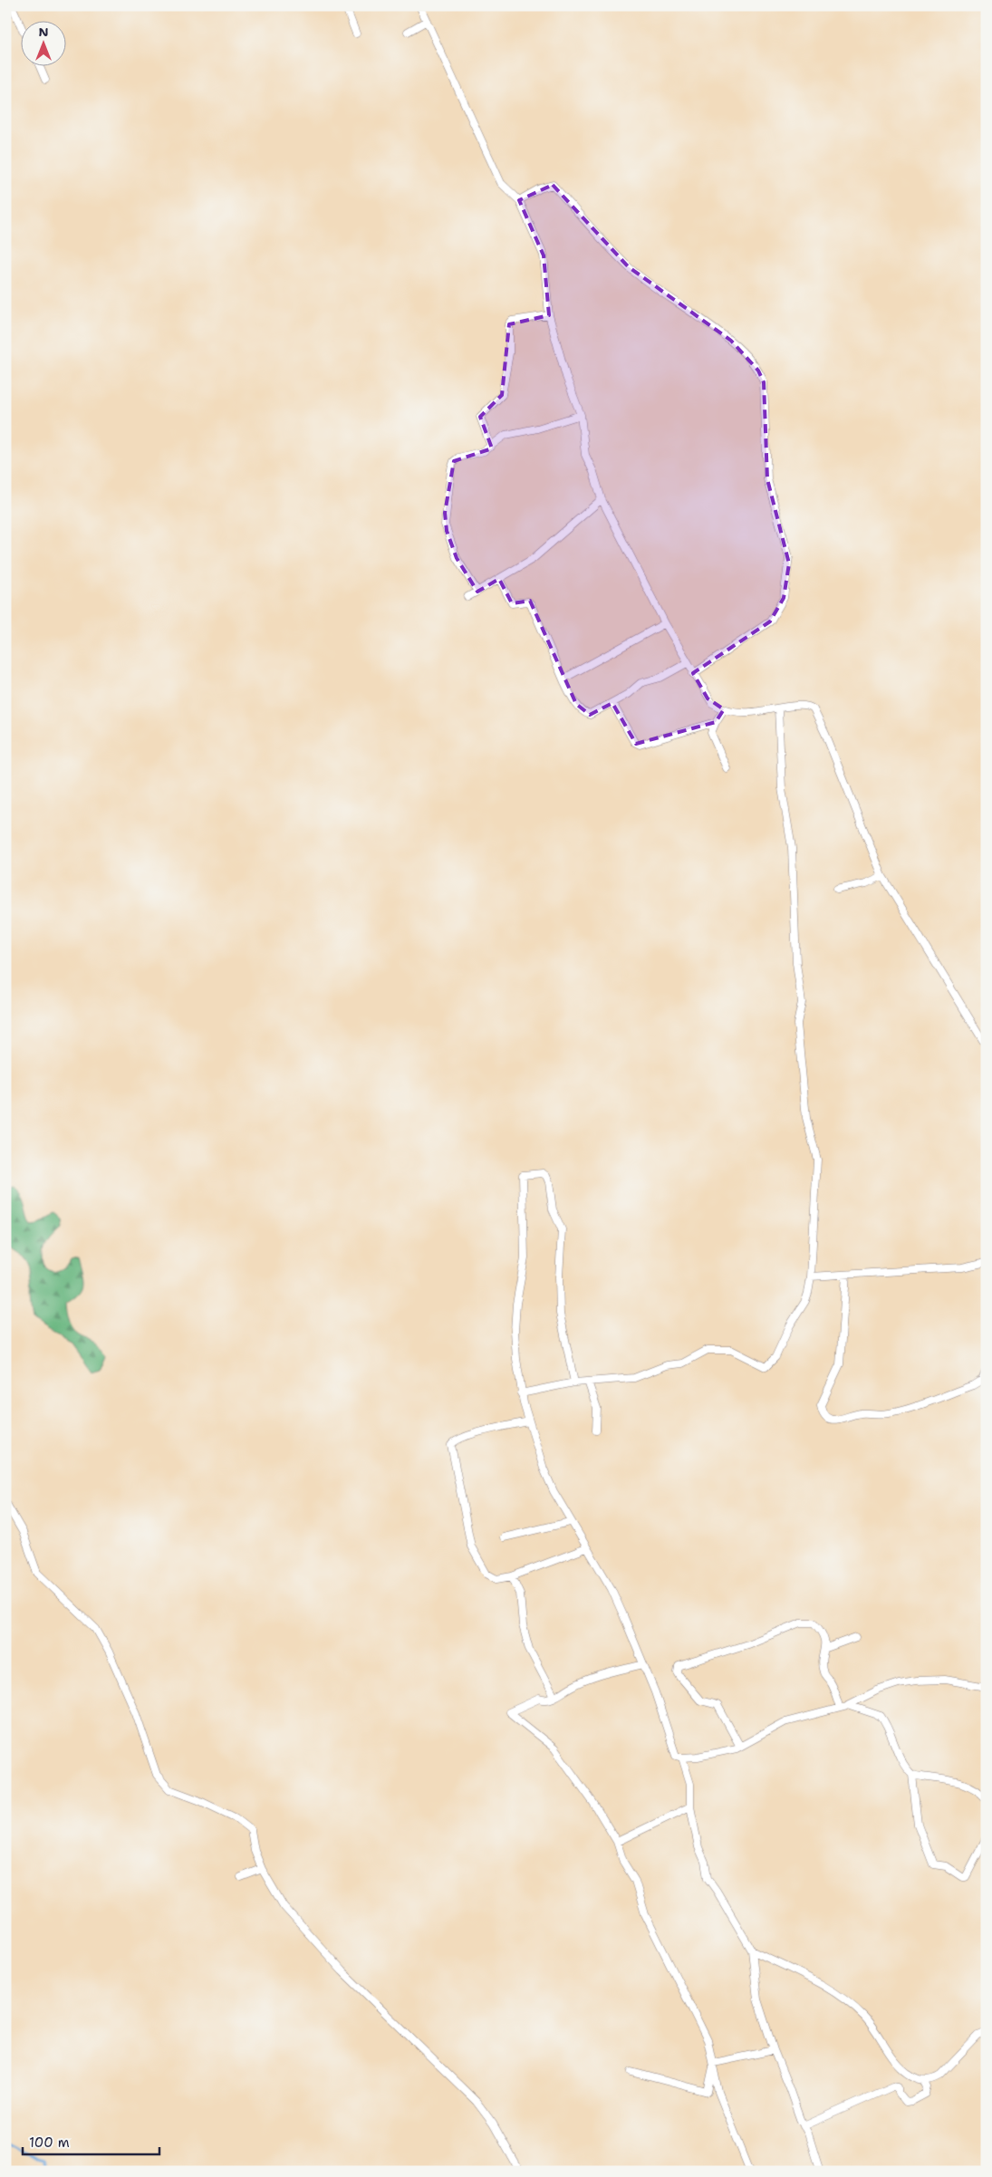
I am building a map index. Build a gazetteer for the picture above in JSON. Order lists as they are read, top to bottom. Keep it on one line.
{"scale_bar":"100 m","north":"top"}
